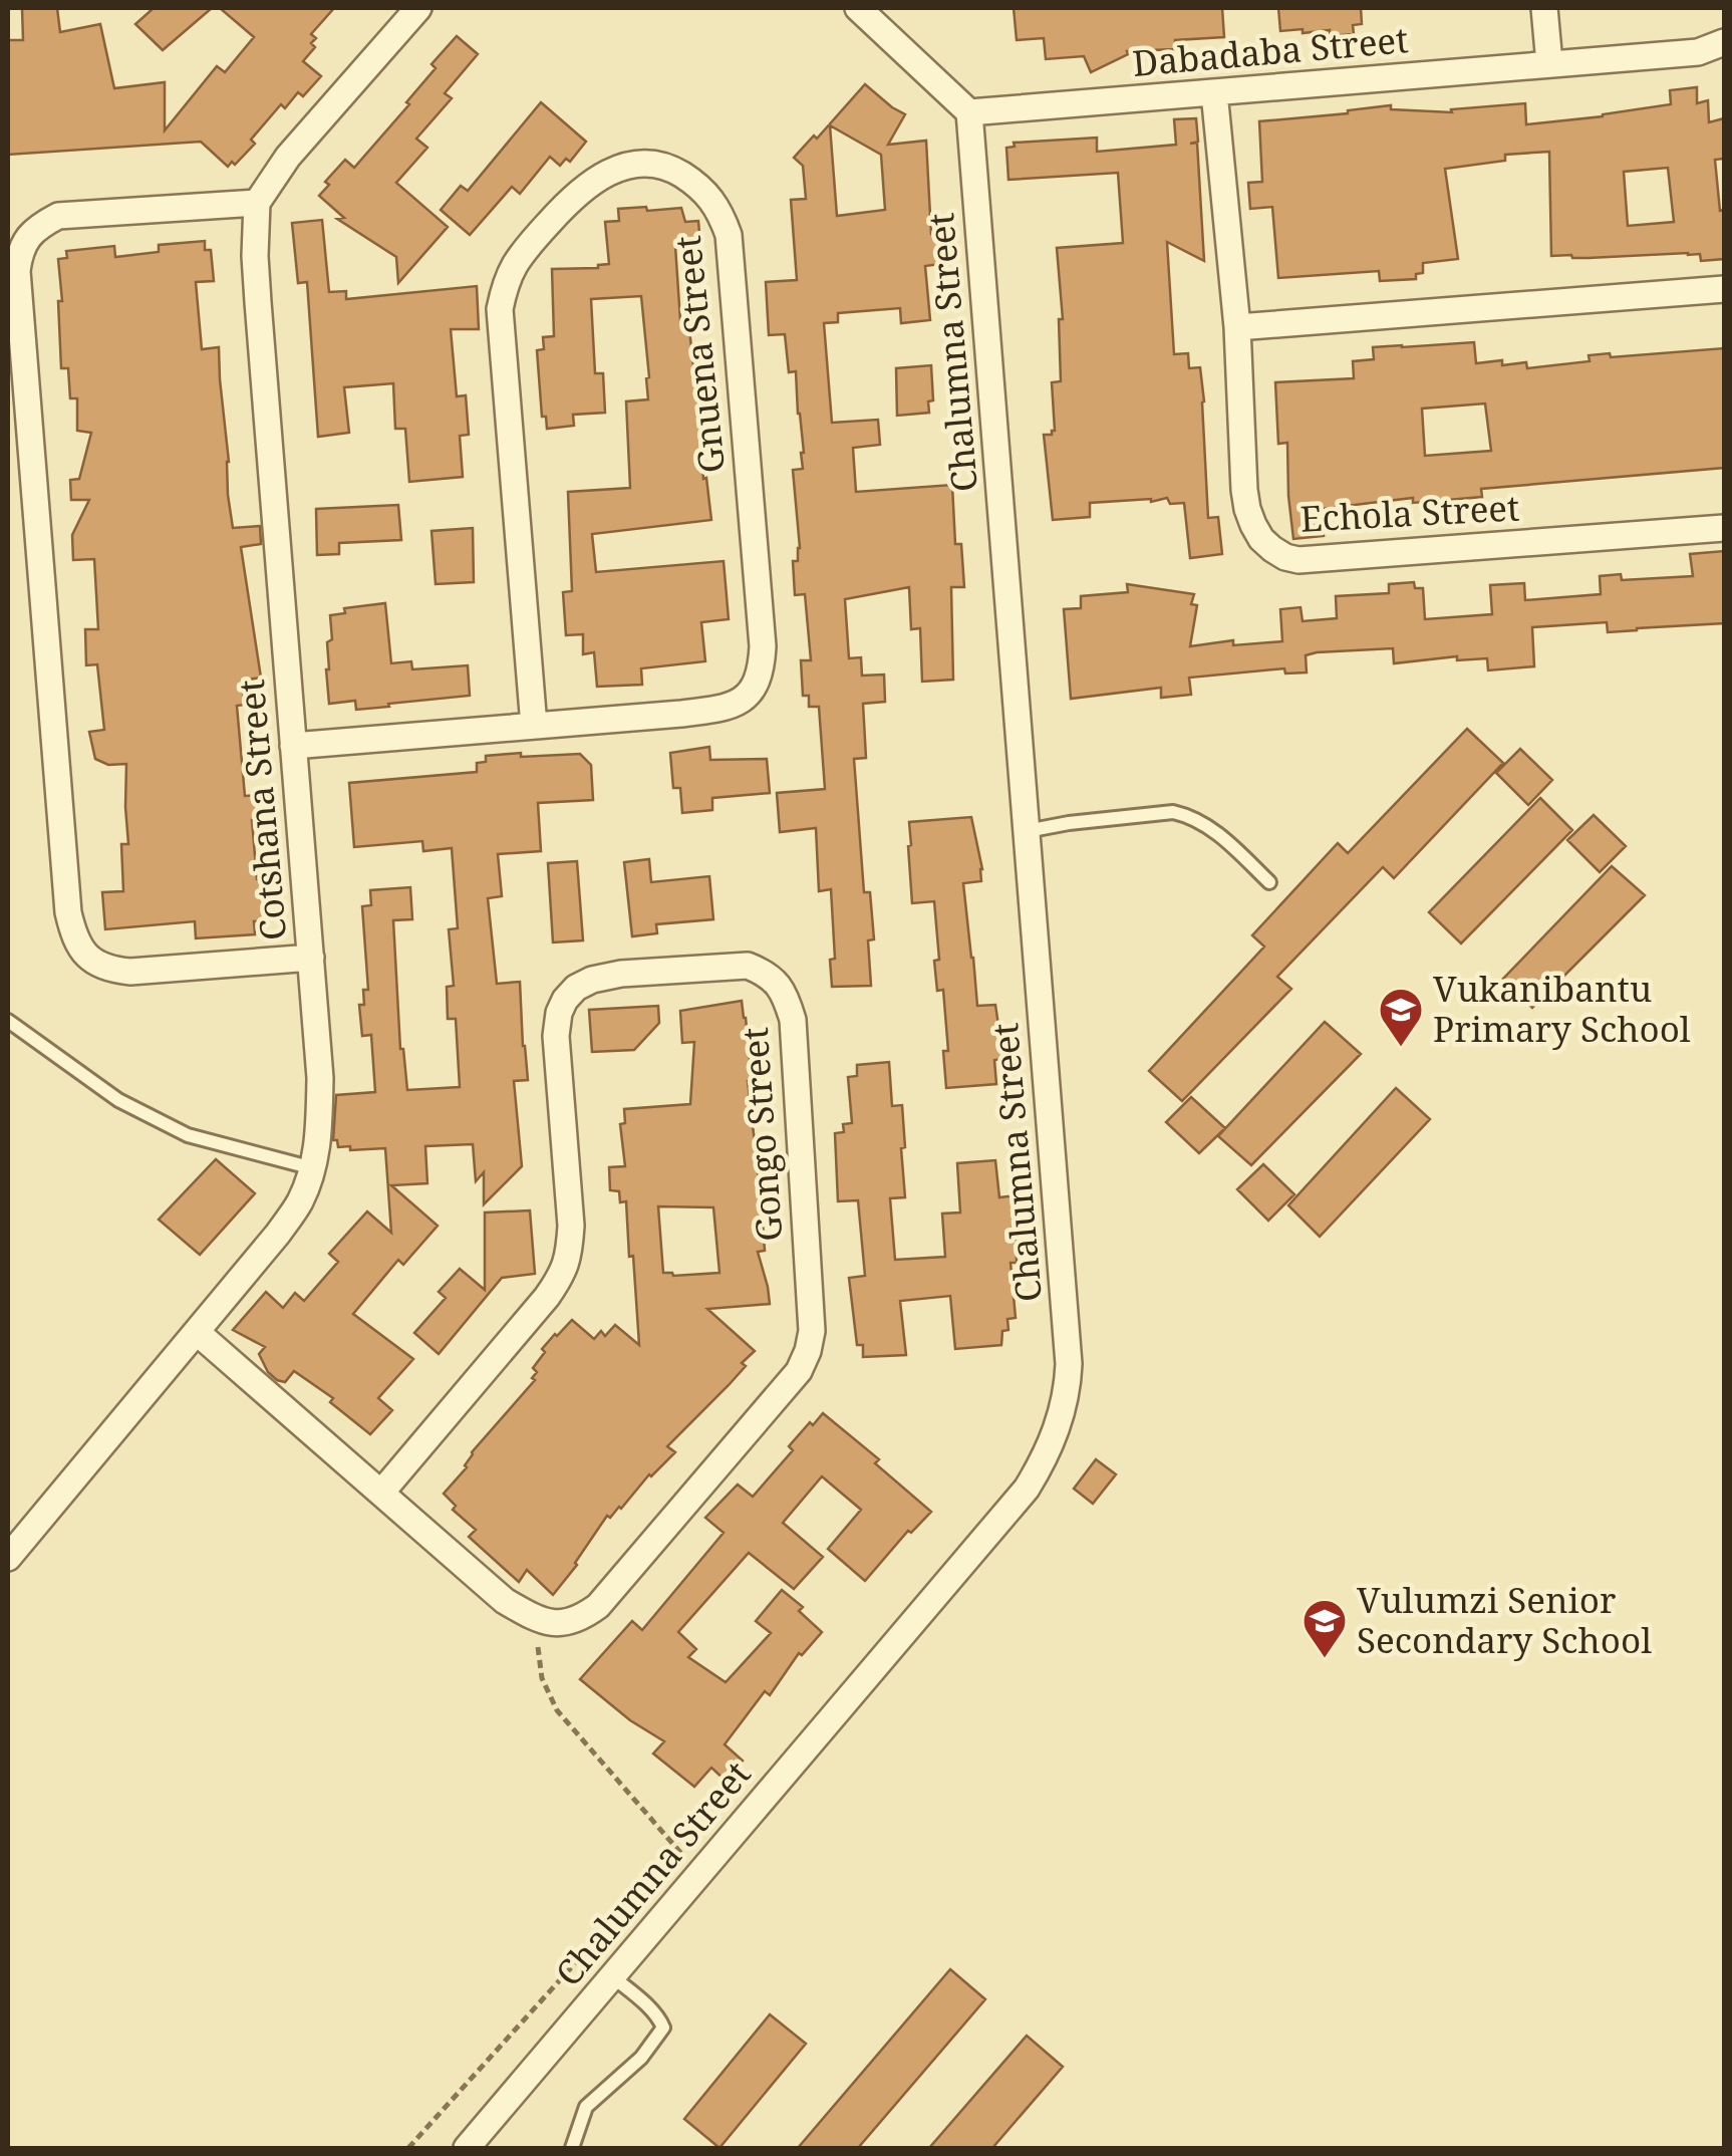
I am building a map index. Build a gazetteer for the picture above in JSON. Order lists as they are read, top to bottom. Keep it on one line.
{"streets":{"street":["Dabadaba Street","Chalumna Street","Gnuena Street","Echola Street","Cotshana Street","Gongo Street"]},"crossings":[["Dabadaba Street","Chalumna Street"],["Dabadaba Street","Echola Street"],["Gnuena Street","Cotshana Street"]],"places":{"school or university":["Vukanibantu Primary School","Vulumzi Senior Secondary School"]}}
